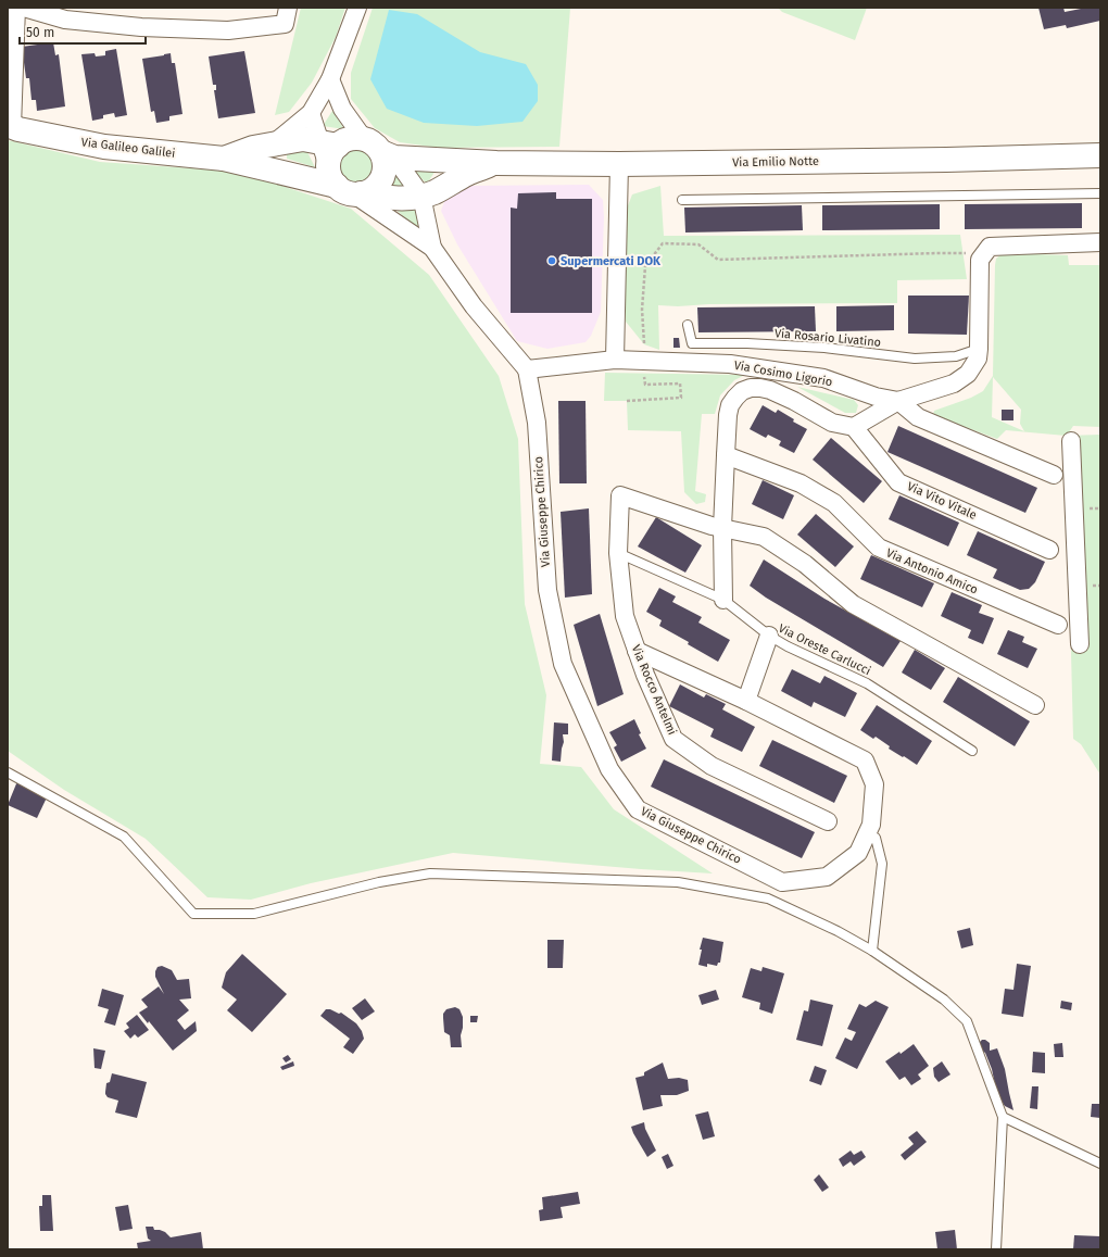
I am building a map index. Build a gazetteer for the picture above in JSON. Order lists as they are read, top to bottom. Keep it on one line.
{"streets":{"street":["Via Galileo Galilei","Via Emilio Notte","Via Cosimo Ligorio","Via Vito Vitale","Via Giuseppe Chirico","Via Antonio Amico","Via Rocco Antelmi"],"lane":["Via Rosario Livatino","Via Oreste Carlucci"]},"crossings":[["Via Galileo Galilei","Via Emilio Notte"],["Via Rosario Livatino","Via Cosimo Ligorio"],["Via Cosimo Ligorio","Via Giuseppe Chirico"],["Via Giuseppe Chirico","Via Rocco Antelmi"],["Via Oreste Carlucci","Via Rocco Antelmi"]],"places":["Supermercati DOK"],"scale_bar":"50 m"}
